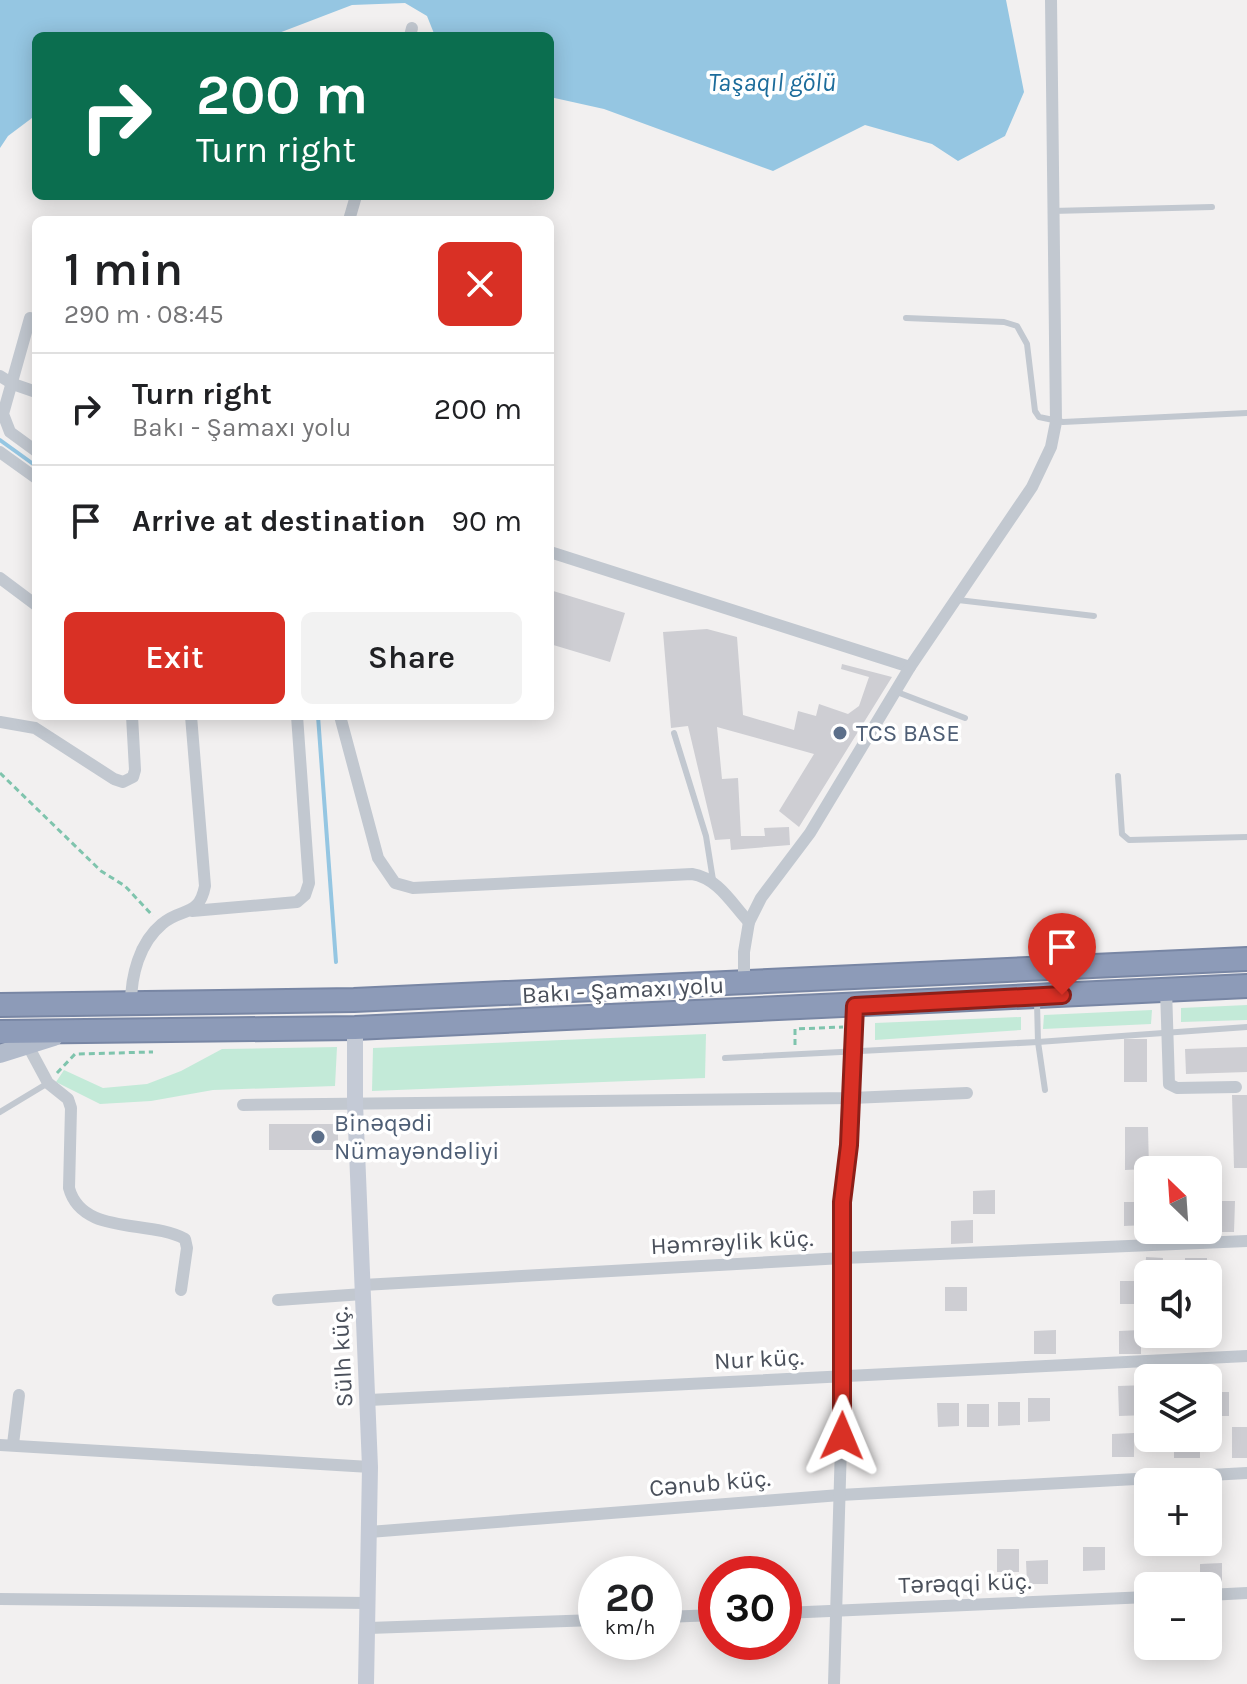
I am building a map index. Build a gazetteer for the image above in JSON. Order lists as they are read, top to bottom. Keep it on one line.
{"streets":{"highway":["Bakı - Şamaxı yolu"],"street":["Həmrəylik küç.","Sülh küç.","Nur küç.","Cənub küç.","Tərəqqi küç."]},"crossings":[["Bakı - Şamaxı yolu","Sülh küç."],["Həmrəylik küç.","Sülh küç."],["Sülh küç.","Nur küç."],["Sülh küç.","Cənub küç."]],"water":["Taşaqıl gölü"],"places":["TCS BASE","Binəqədi Nümayəndəliyi"],"north":"top left","page":{"turn":["200 m","Turn right"],"heading":["1 min","290 m · 08:45"],"list":[{"name":"Turn right","note":"Bakı - Şamaxı yolu","value":"200 m"},{"name":"Arrive at destination","value":"90 m"}],"buttons":["Exit","Share"],"map_buttons":["+","−"],"speed":"20 km/h","limit":"30"}}
